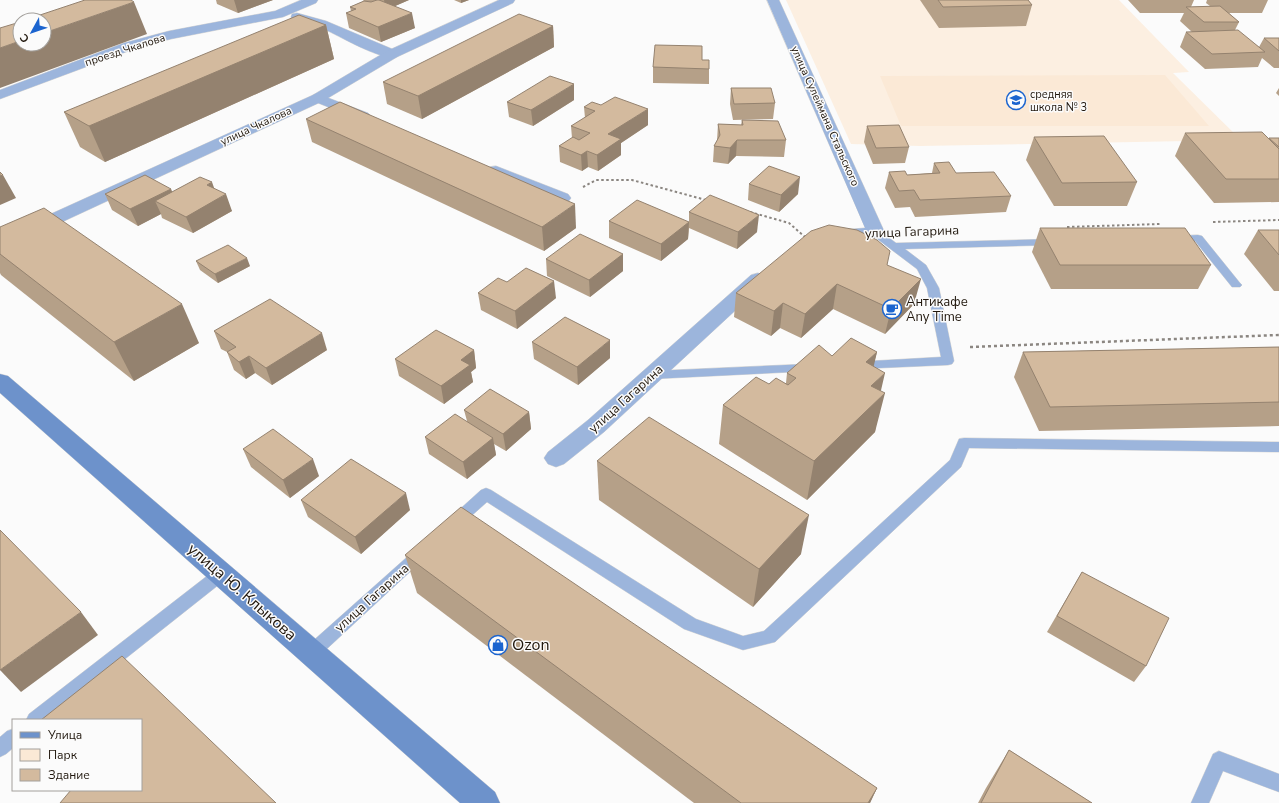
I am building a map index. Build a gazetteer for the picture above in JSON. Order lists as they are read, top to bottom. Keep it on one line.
{"streets":{"main road":["улица Ю. Клыкова"],"street":["проезд Чкалова","улица Сулеймана Стальского","улица Чкалова","улица Гагарина"]},"crossings":[["проезд Чкалова","улица Чкалова"],["улица Сулеймана Стальского","улица Гагарина"],["улица Гагарина","улица Ю. Клыкова"]],"places":{"school or university":["средняя школа № 3"],"cafe":["Антикафе Any Time"],"shop":["Ozon"]},"legend":["Улица","Парк","Здание"],"north":"bottom left"}
